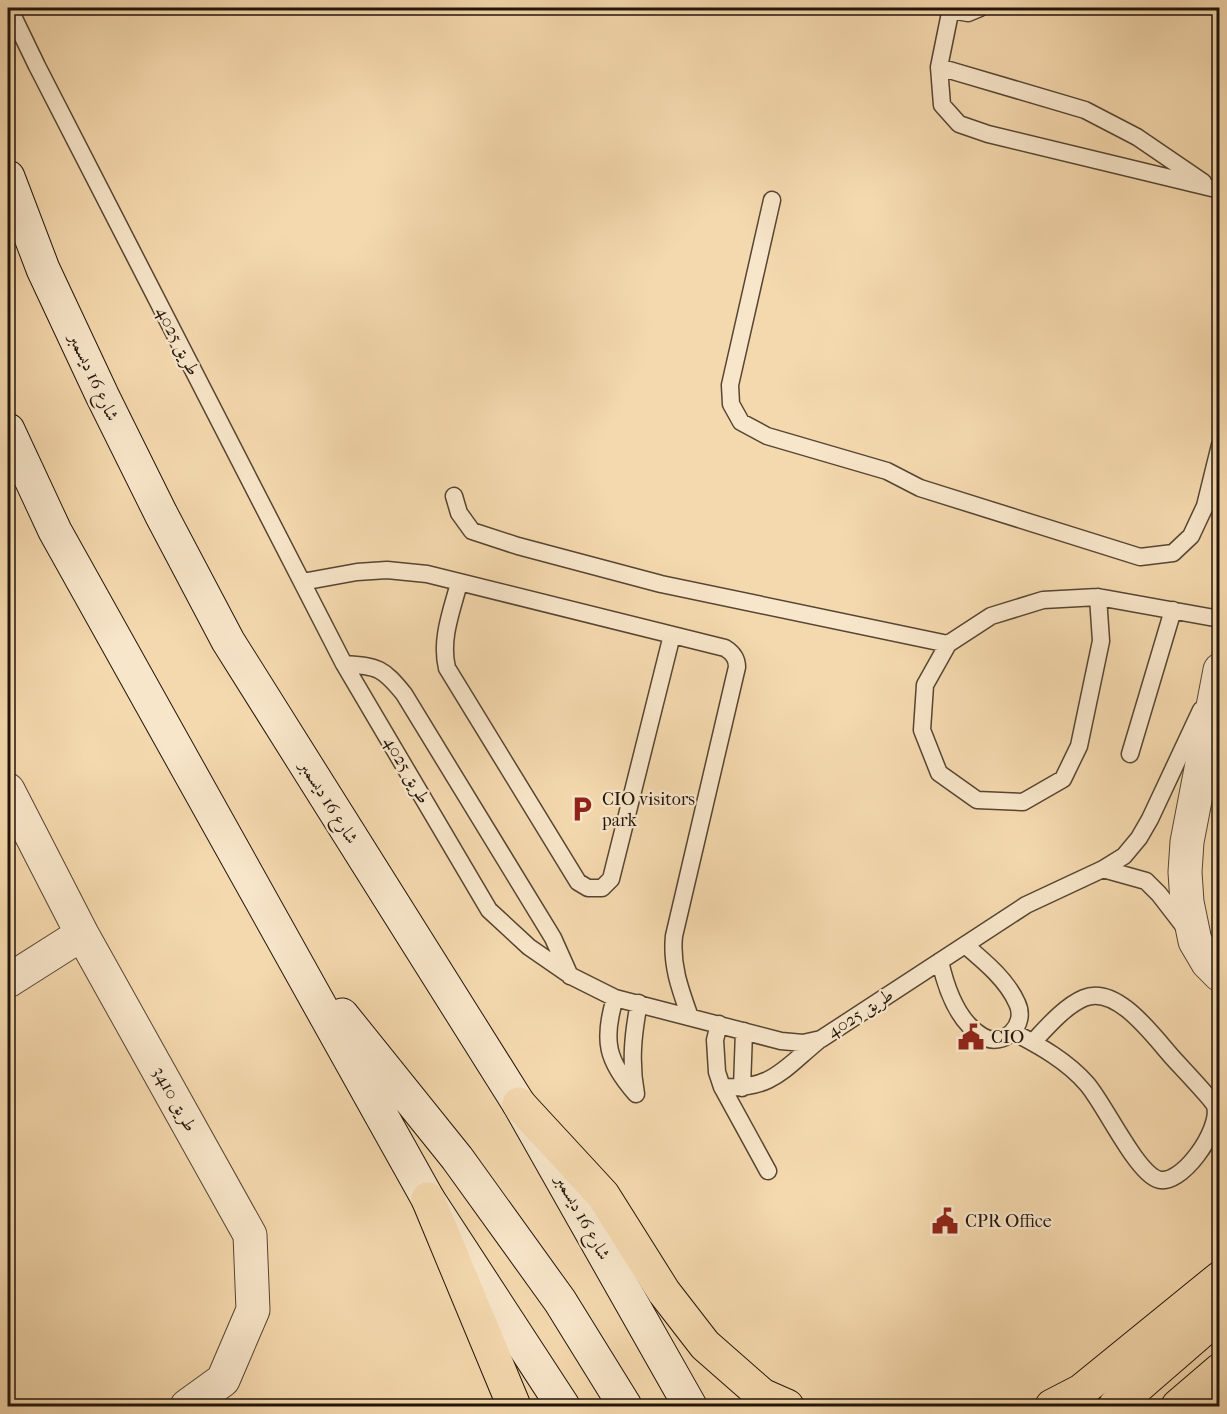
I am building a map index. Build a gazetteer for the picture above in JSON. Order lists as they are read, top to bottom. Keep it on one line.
{"streets":{"main road":["طريق 4025","شارع 16 ديسمبر","طريق 3410"]},"places":{"parking":["CIO visitors park"],"public building":["CIO","CPR Office"]}}
